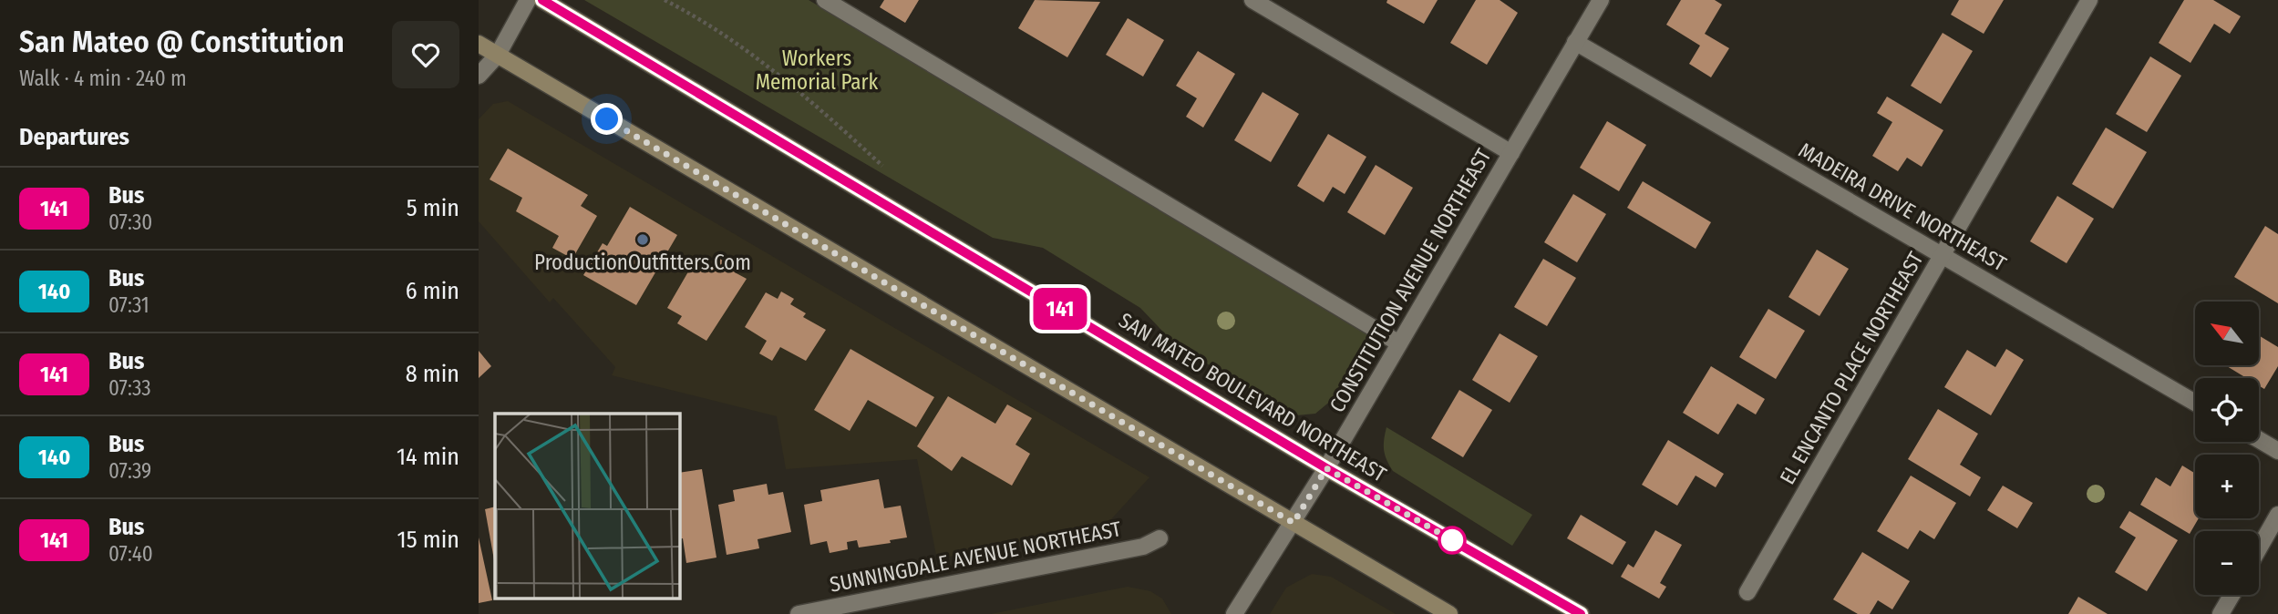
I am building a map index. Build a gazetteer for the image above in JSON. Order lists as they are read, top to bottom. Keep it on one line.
{"streets":{"main road":["SAN MATEO BOULEVARD NORTHEAST"],"street":["MADEIRA DRIVE NORTHEAST","CONSTITUTION AVENUE NORTHEAST","EL ENCANTO PLACE NORTHEAST","SUNNINGDALE AVENUE NORTHEAST"]},"crossings":[["MADEIRA DRIVE NORTHEAST","CONSTITUTION AVENUE NORTHEAST"],["MADEIRA DRIVE NORTHEAST","EL ENCANTO PLACE NORTHEAST"],["CONSTITUTION AVENUE NORTHEAST","SAN MATEO BOULEVARD NORTHEAST"]],"parks":["Workers Memorial Park"],"places":["ProductionOutfitters.Com"],"lines":["bus line 141"],"north":"top left","page":{"heading":[["San Mateo @ Constitution","Walk · 4 min · 240 m"],"Departures"],"on_map":"141","list":[{"mark":"141","name":"Bus","note":"07:30","value":"5 min"},{"mark":"140","name":"Bus","note":"07:31","value":"6 min"},{"mark":"141","name":"Bus","note":"07:33","value":"8 min"},{"mark":"140","name":"Bus","note":"07:39","value":"14 min"},{"mark":"141","name":"Bus","note":"07:40","value":"15 min"}],"map_buttons":["+","−"]}}
